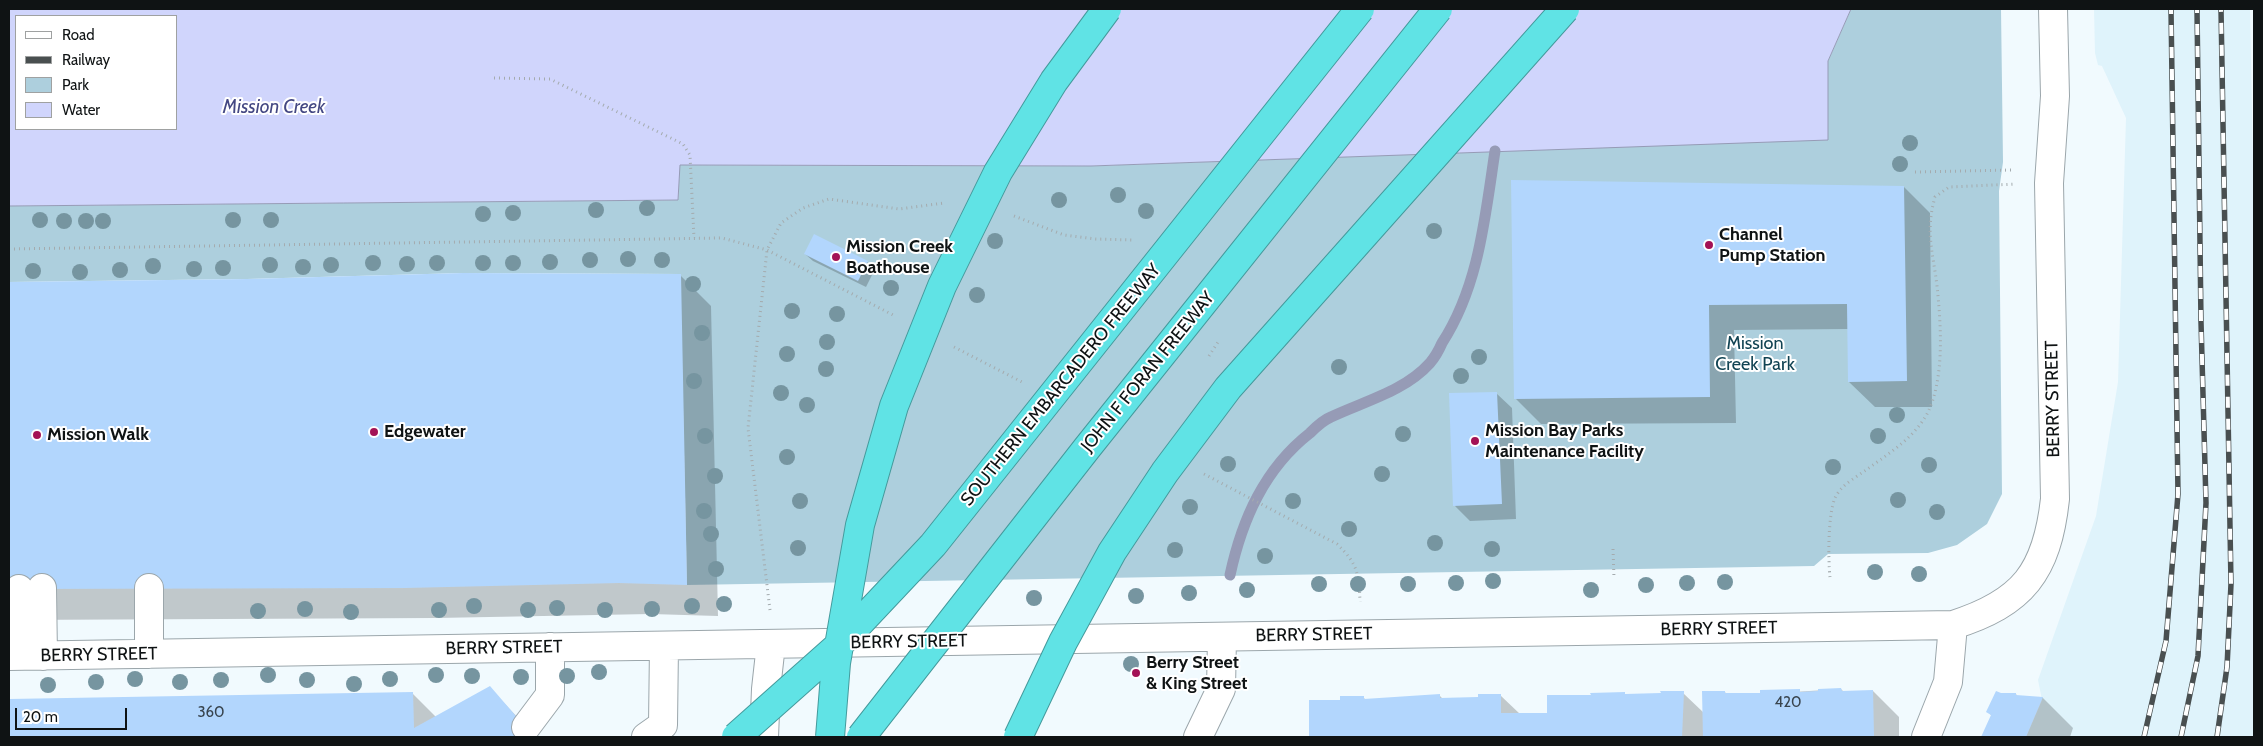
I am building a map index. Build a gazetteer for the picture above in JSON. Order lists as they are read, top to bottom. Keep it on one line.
{"streets":{"highway":["JOHN F FORAN FREEWAY","SOUTHERN EMBARCADERO FREEWAY"],"street":["BERRY STREET"]},"water":["Mission Creek"],"parks":["Mission Creek Park"],"places":["Channel Pump Station","Mission Creek Boathouse","Edgewater","Mission Walk","Mission Bay Parks Maintenance Facility","Berry Street & King Street"],"house_numbers":["420","360"],"legend":["Road","Railway","Park","Water"],"scale_bar":"20 m"}
